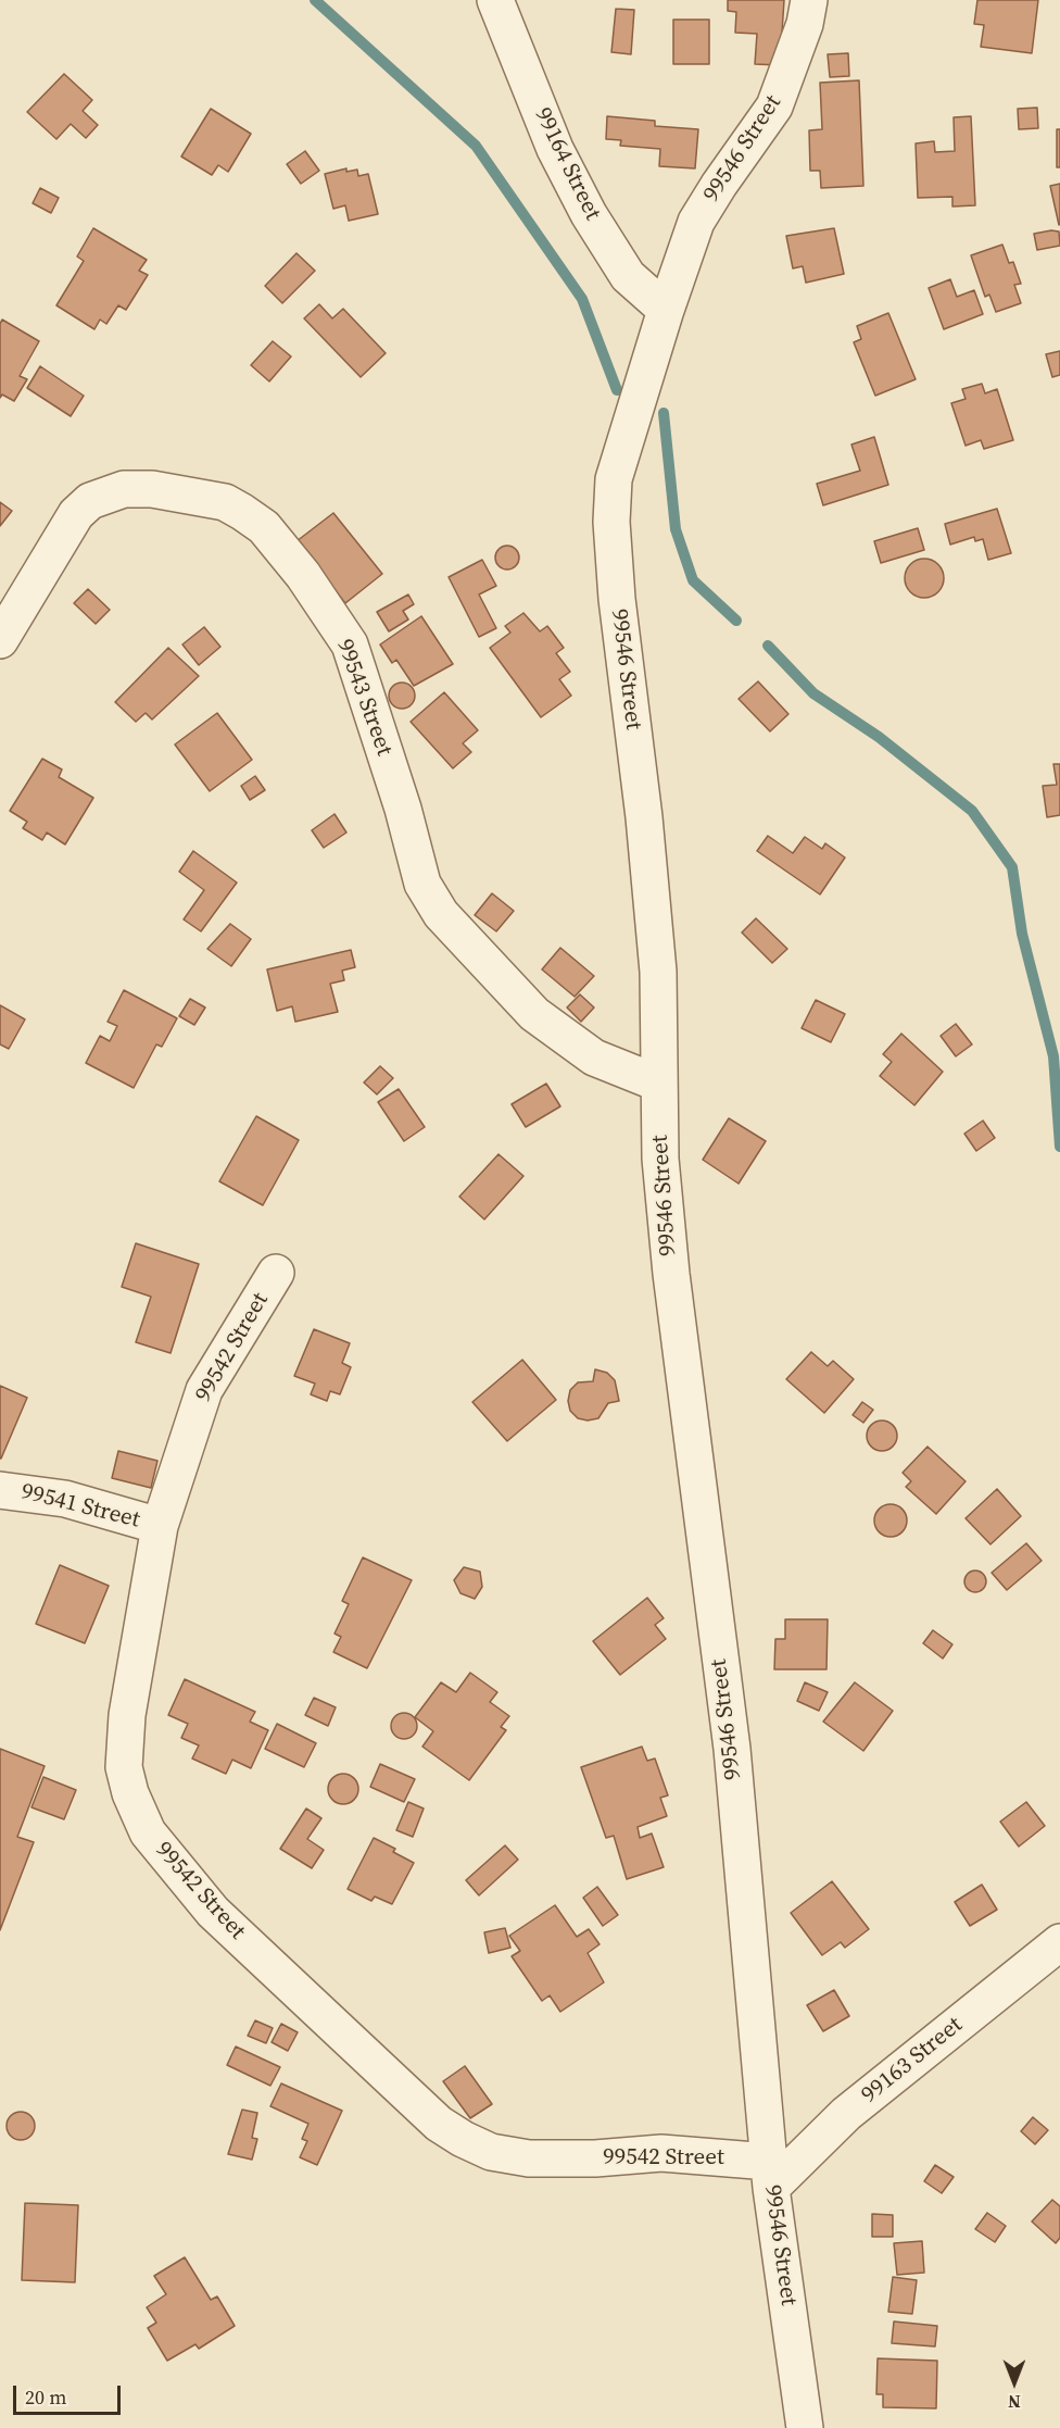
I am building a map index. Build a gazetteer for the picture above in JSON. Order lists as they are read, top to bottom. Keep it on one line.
{"streets":{"street":["99546 Street","99164 Street","99543 Street","99542 Street","99541 Street","99163 Street"]},"crossings":[["99546 Street","99164 Street"],["99546 Street","99543 Street"],["99546 Street","99542 Street"],["99546 Street","99163 Street"],["99542 Street","99541 Street"],["99542 Street","99163 Street"]],"scale_bar":"20 m","north":"bottom"}
